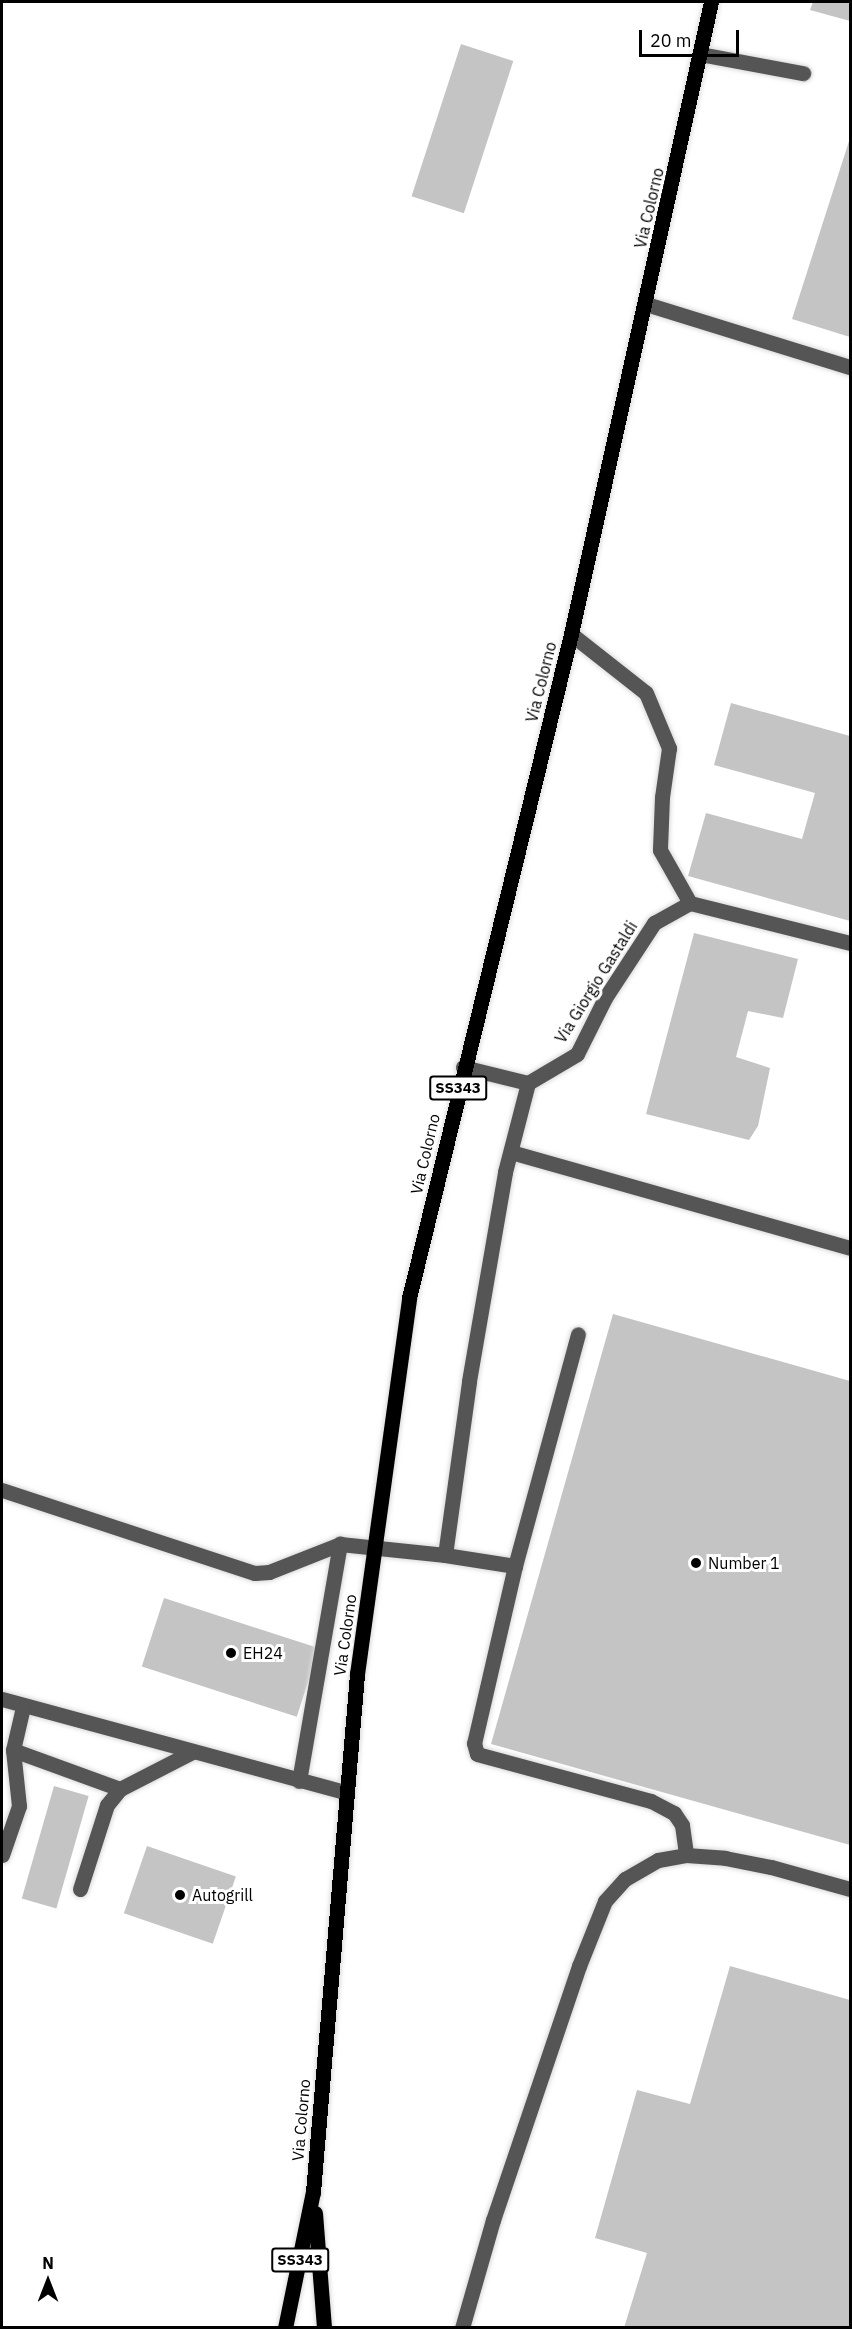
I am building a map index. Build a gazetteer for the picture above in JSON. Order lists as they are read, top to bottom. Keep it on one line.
{"streets":{"main road":["Via Colorno","SS343"],"lane":["Via Giorgio Gastaldi"]},"places":["Number 1","EH24","Autogrill"],"scale_bar":"20 m","north":"top"}
